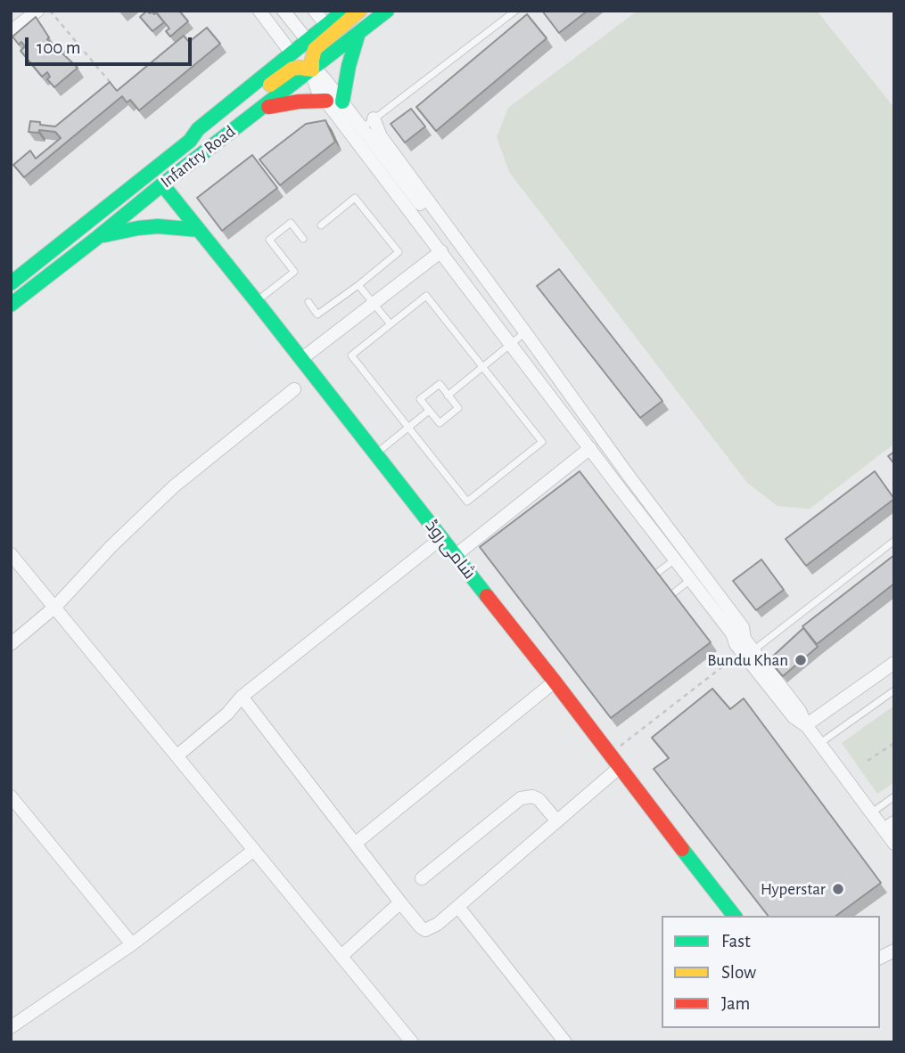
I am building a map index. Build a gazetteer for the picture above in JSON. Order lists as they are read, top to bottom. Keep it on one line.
{"streets":{"main road":["Infantry Road","شامی روڈ"]},"crossings":[["Infantry Road","شامی روڈ"]],"places":["Bundu Khan","Hyperstar"],"legend":["Fast","Slow","Jam"],"scale_bar":"100 m"}
